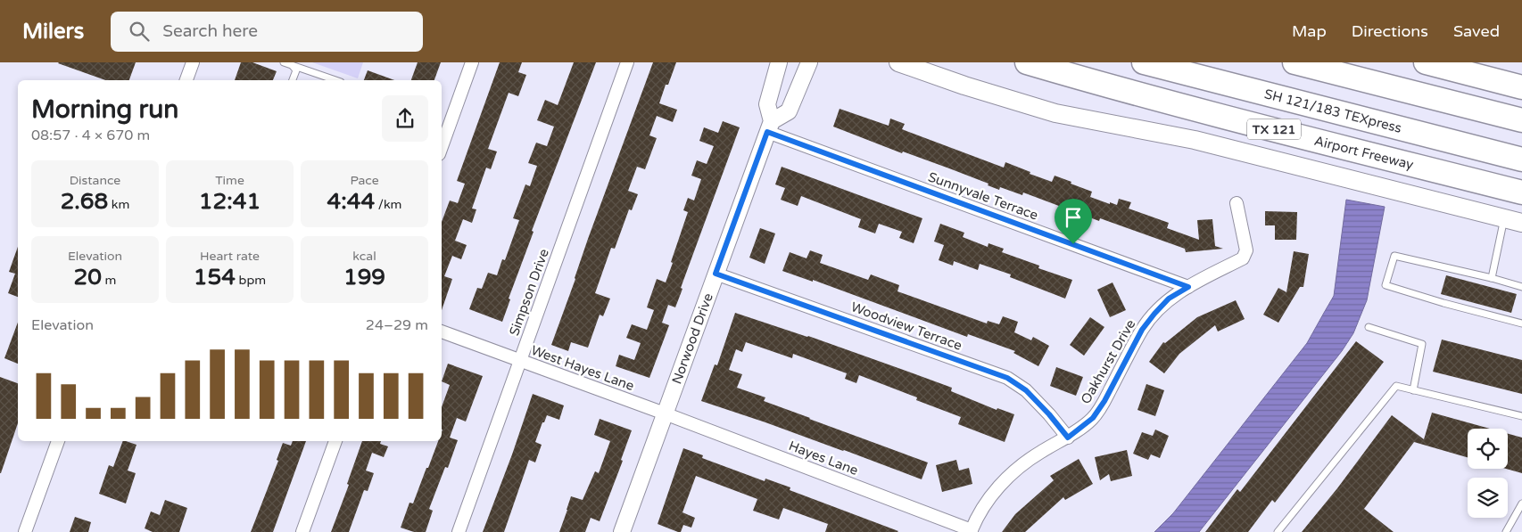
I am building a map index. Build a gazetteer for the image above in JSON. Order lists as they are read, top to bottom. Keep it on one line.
{"streets":{"highway":["SH 121/183 TEXpress","TX 121","Airport Freeway"],"street":["Sunnyvale Terrace","Simpson Drive","Woodview Terrace","Norwood Drive","Oakhurst Drive","West Hayes Lane","Hayes Lane"]},"crossings":[["Sunnyvale Terrace","Norwood Drive"],["Sunnyvale Terrace","Oakhurst Drive"],["Simpson Drive","West Hayes Lane"],["Woodview Terrace","Norwood Drive"],["Woodview Terrace","Oakhurst Drive"],["Norwood Drive","West Hayes Lane"],["Norwood Drive","Hayes Lane"],["Oakhurst Drive","Hayes Lane"],["West Hayes Lane","Hayes Lane"]],"page":{"header":"Milers","search":"Search here","nav":["Map","Directions","Saved"],"heading":["Morning run","08:57 · 4 × 670 m"],"stats":[["Distance","2.68 km"],["Time","12:41"],["Pace","4:44 /km"],["Elevation","20 m"],["Heart rate","154 bpm"],["kcal","199"]],"chart":["Elevation","24–29 m"]}}
